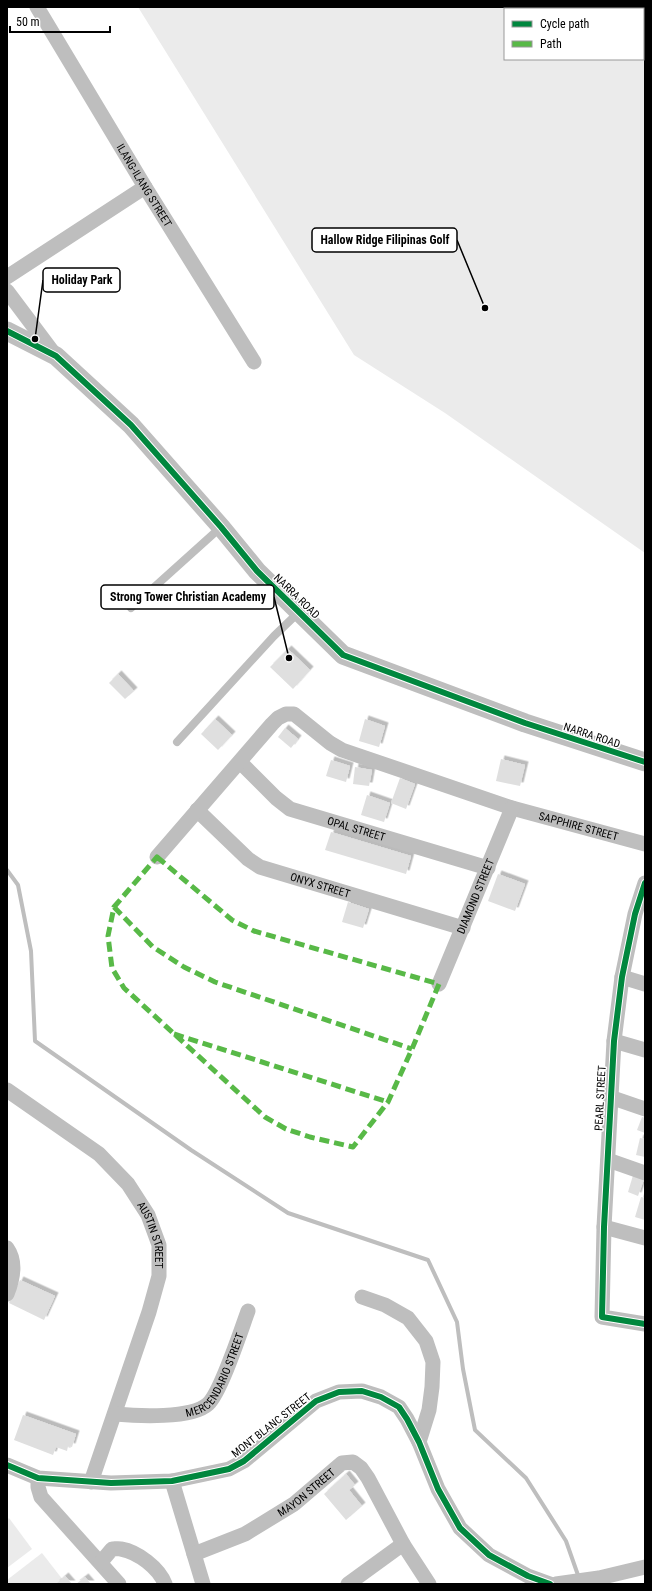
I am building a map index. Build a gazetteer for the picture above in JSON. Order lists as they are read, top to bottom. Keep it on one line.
{"streets":{"street":["ILANG-ILANG STREET","NARRA ROAD","SAPPHIRE STREET","OPAL STREET","ONYX STREET","DIAMOND STREET","PEARL STREET","AUSTIN STREET","MERCENDARIO STREET","MONT BLANC STREET","MAYON STREET"]},"crossings":[["SAPPHIRE STREET","OPAL STREET"],["SAPPHIRE STREET","DIAMOND STREET"],["OPAL STREET","DIAMOND STREET"],["ONYX STREET","DIAMOND STREET"],["AUSTIN STREET","MERCENDARIO STREET"],["AUSTIN STREET","MONT BLANC STREET"]],"places":["Hallow Ridge Filipinas Golf","Holiday Park","Strong Tower Christian Academy"],"legend":["Cycle path","Path"],"scale_bar":"50 m"}
